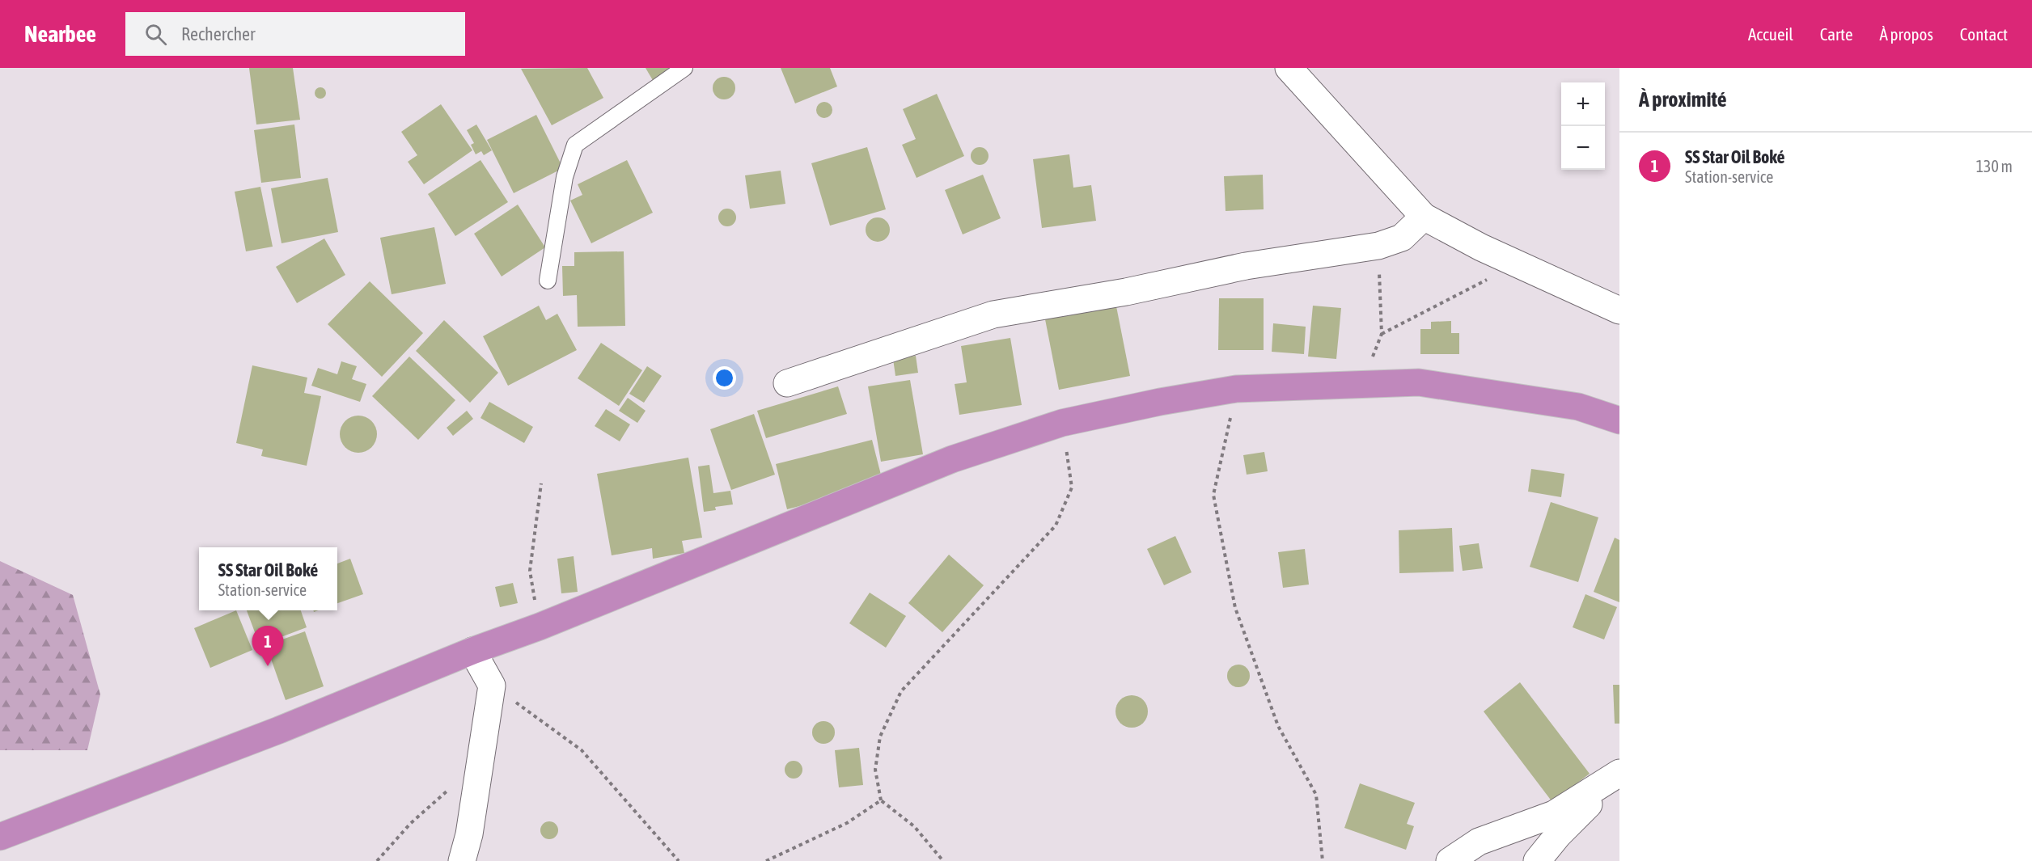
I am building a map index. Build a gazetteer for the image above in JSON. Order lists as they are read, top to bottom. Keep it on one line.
{"page":{"header":"Nearbee","search":"Rechercher","nav":["Accueil","Carte","À propos","Contact"],"heading":"À proximité","map_buttons":["+","−"],"list":[{"mark":"1","name":"SS Star Oil Boké","note":"Station-service","value":"130 m"}],"popup":["SS Star Oil Boké","Station-service"],"pins":"1"}}
